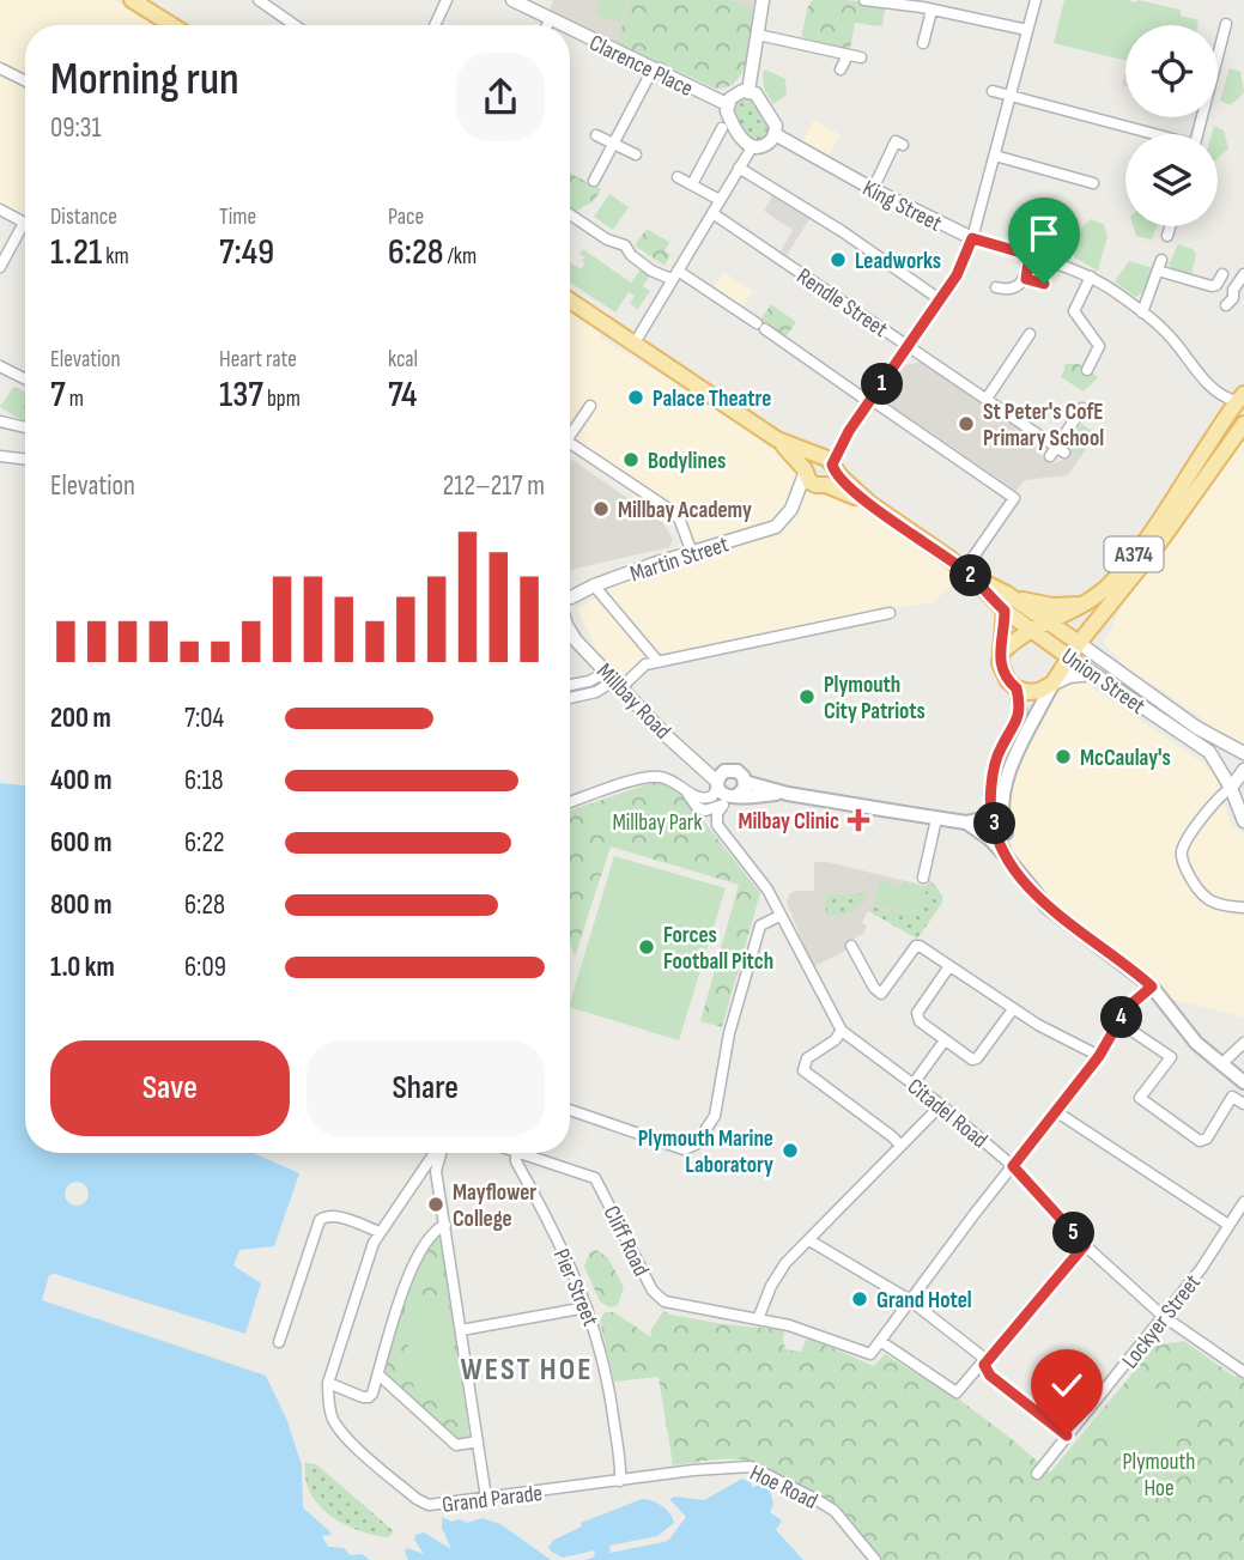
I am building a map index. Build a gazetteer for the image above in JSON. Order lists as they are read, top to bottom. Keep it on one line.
{"streets":{"main road":["A374","Union Street"],"street":["Clarence Place","King Street","Rendle Street","Martin Street","Millbay Road","Citadel Road","Cliff Road","Pier Street","Lockyer Street","Hoe Road","Grand Parade"]},"crossings":[["Clarence Place","King Street"],["King Street","A374"],["King Street","Martin Street"],["Rendle Street","Martin Street"],["A374","Union Street"],["Martin Street","Union Street"],["Millbay Road","Citadel Road"],["Citadel Road","Lockyer Street"],["Pier Street","Hoe Road"],["Pier Street","Grand Parade"],["Hoe Road","Grand Parade"]],"districts":["WEST HOE"],"parks":["Millbay Park","Plymouth Hoe"],"places":{"other":["Leadworks","Palace Theatre","St Peter's CofE Primary School","Bodylines","Millbay Academy","Plymouth City Patriots","McCaulay's","Forces Football Pitch","Plymouth Marine Laboratory","Mayflower College","Grand Hotel"],"health":["Milbay Clinic"]},"page":{"heading":["Morning run","09:31"],"stats":[["Distance","1.21 km"],["Time","7:49"],["Pace","6:28 /km"],["Elevation","7 m"],["Heart rate","137 bpm"],["kcal","74"]],"pins":["1","2","3","4","5"],"chart":["Elevation","212–217 m"],"list":[{"name":"200 m","note":"7:04"},{"name":"400 m","note":"6:18"},{"name":"600 m","note":"6:22"},{"name":"800 m","note":"6:28"},{"name":"1.0 km","note":"6:09"}],"buttons":["Save","Share"]}}
